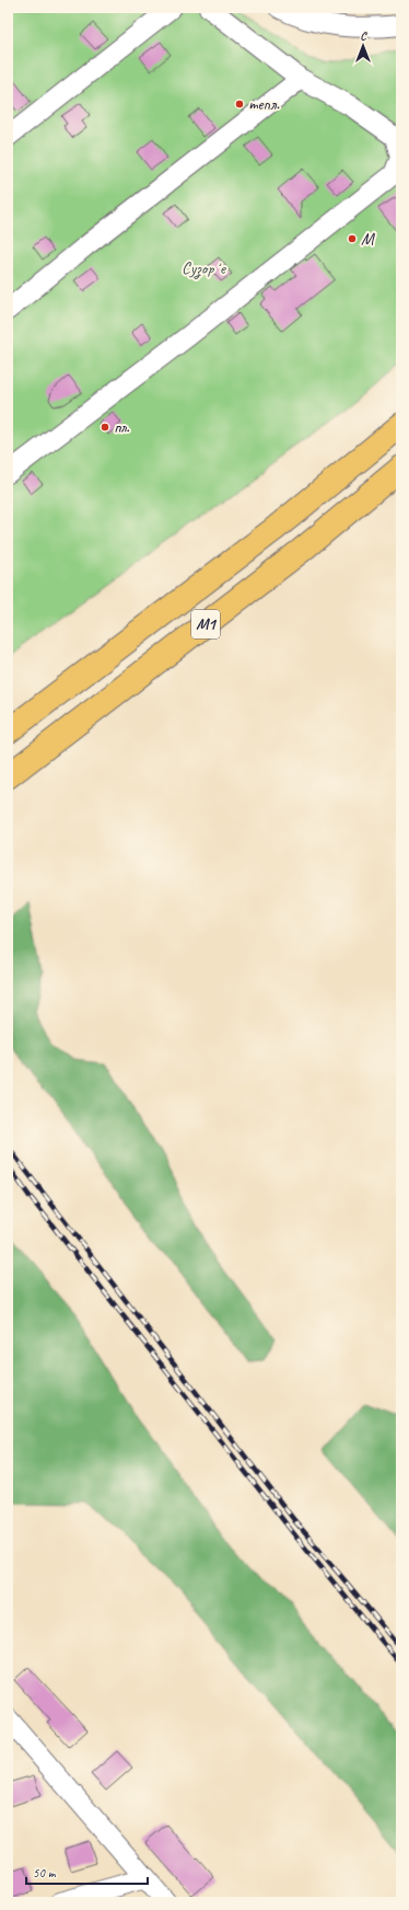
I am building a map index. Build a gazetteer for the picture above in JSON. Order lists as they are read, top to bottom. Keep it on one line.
{"streets":{"highway":["М1"]},"parks":["Сузорʼе"],"places":["тепл.","М","пл."],"scale_bar":"50 m","north":"top"}
